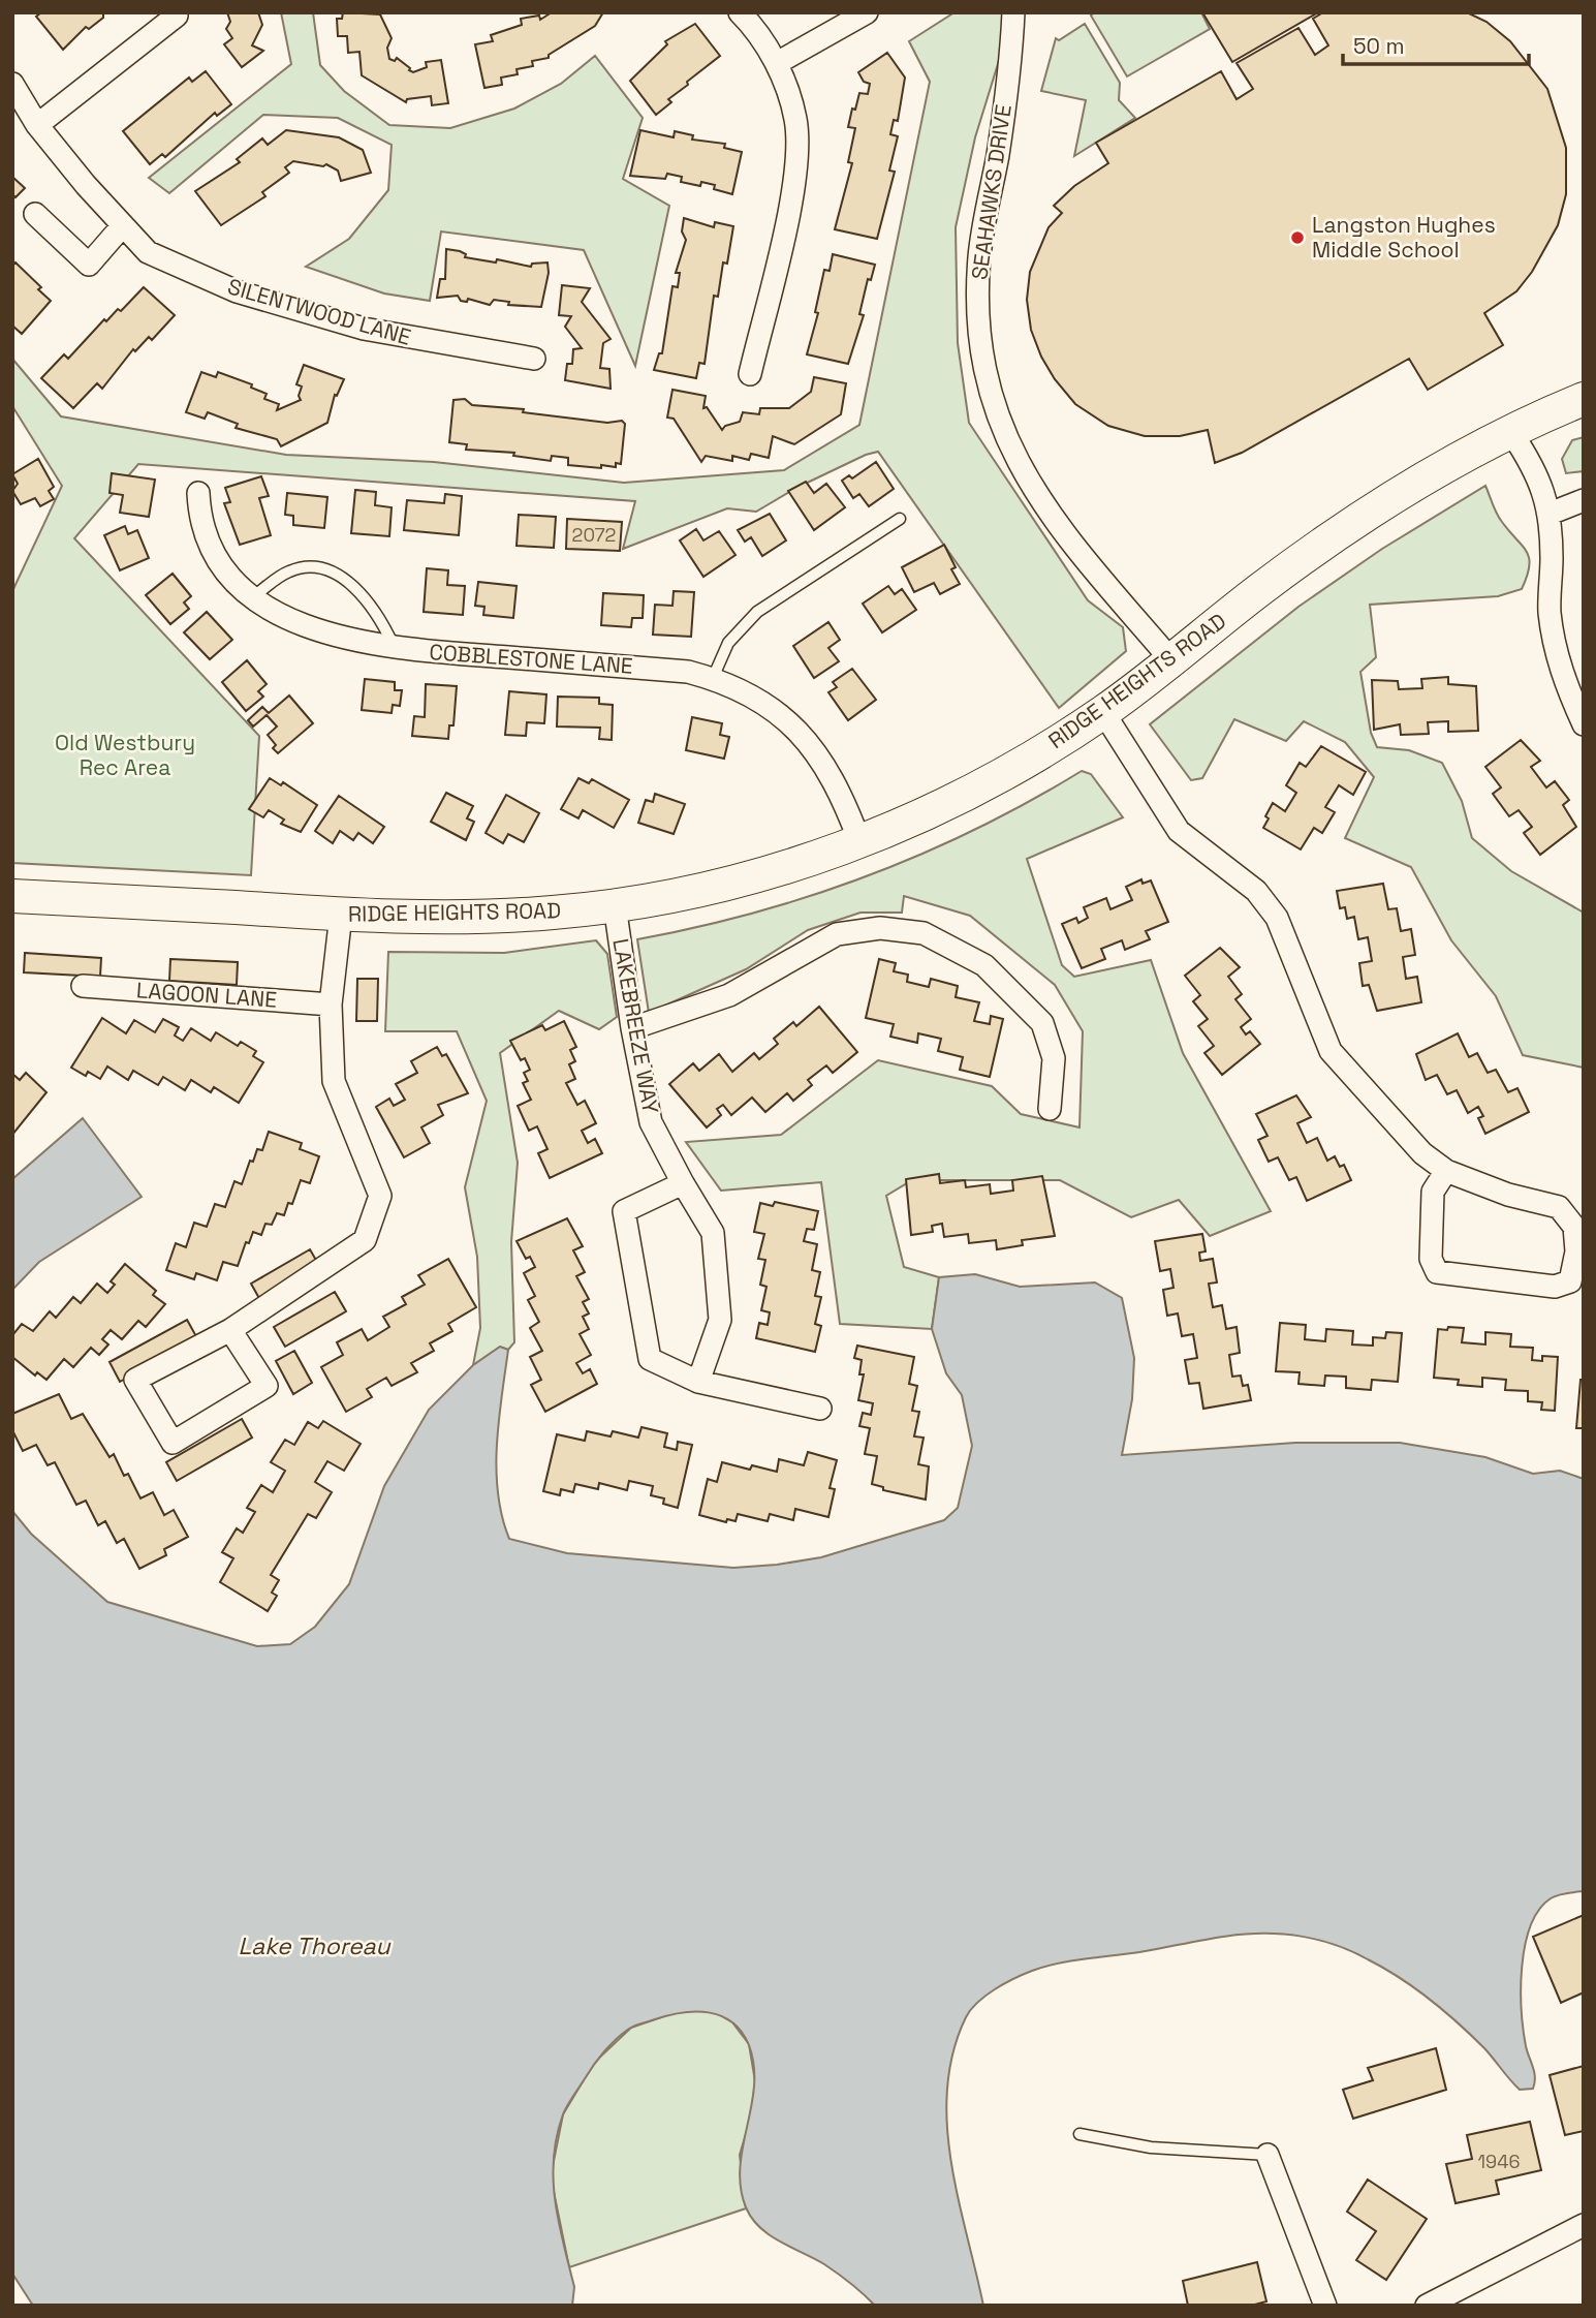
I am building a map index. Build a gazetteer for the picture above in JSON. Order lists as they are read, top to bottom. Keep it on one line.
{"streets":{"street":["SEAHAWKS DRIVE","SILENTWOOD LANE","COBBLESTONE LANE","RIDGE HEIGHTS ROAD","LAGOON LANE","LAKEBREEZE WAY"]},"crossings":[["SEAHAWKS DRIVE","RIDGE HEIGHTS ROAD"],["COBBLESTONE LANE","RIDGE HEIGHTS ROAD"],["RIDGE HEIGHTS ROAD","LAKEBREEZE WAY"]],"water":["Lake Thoreau"],"parks":["Old Westbury Rec Area"],"places":["Langston Hughes Middle School"],"house_numbers":["2072","1946"],"scale_bar":"50 m"}
